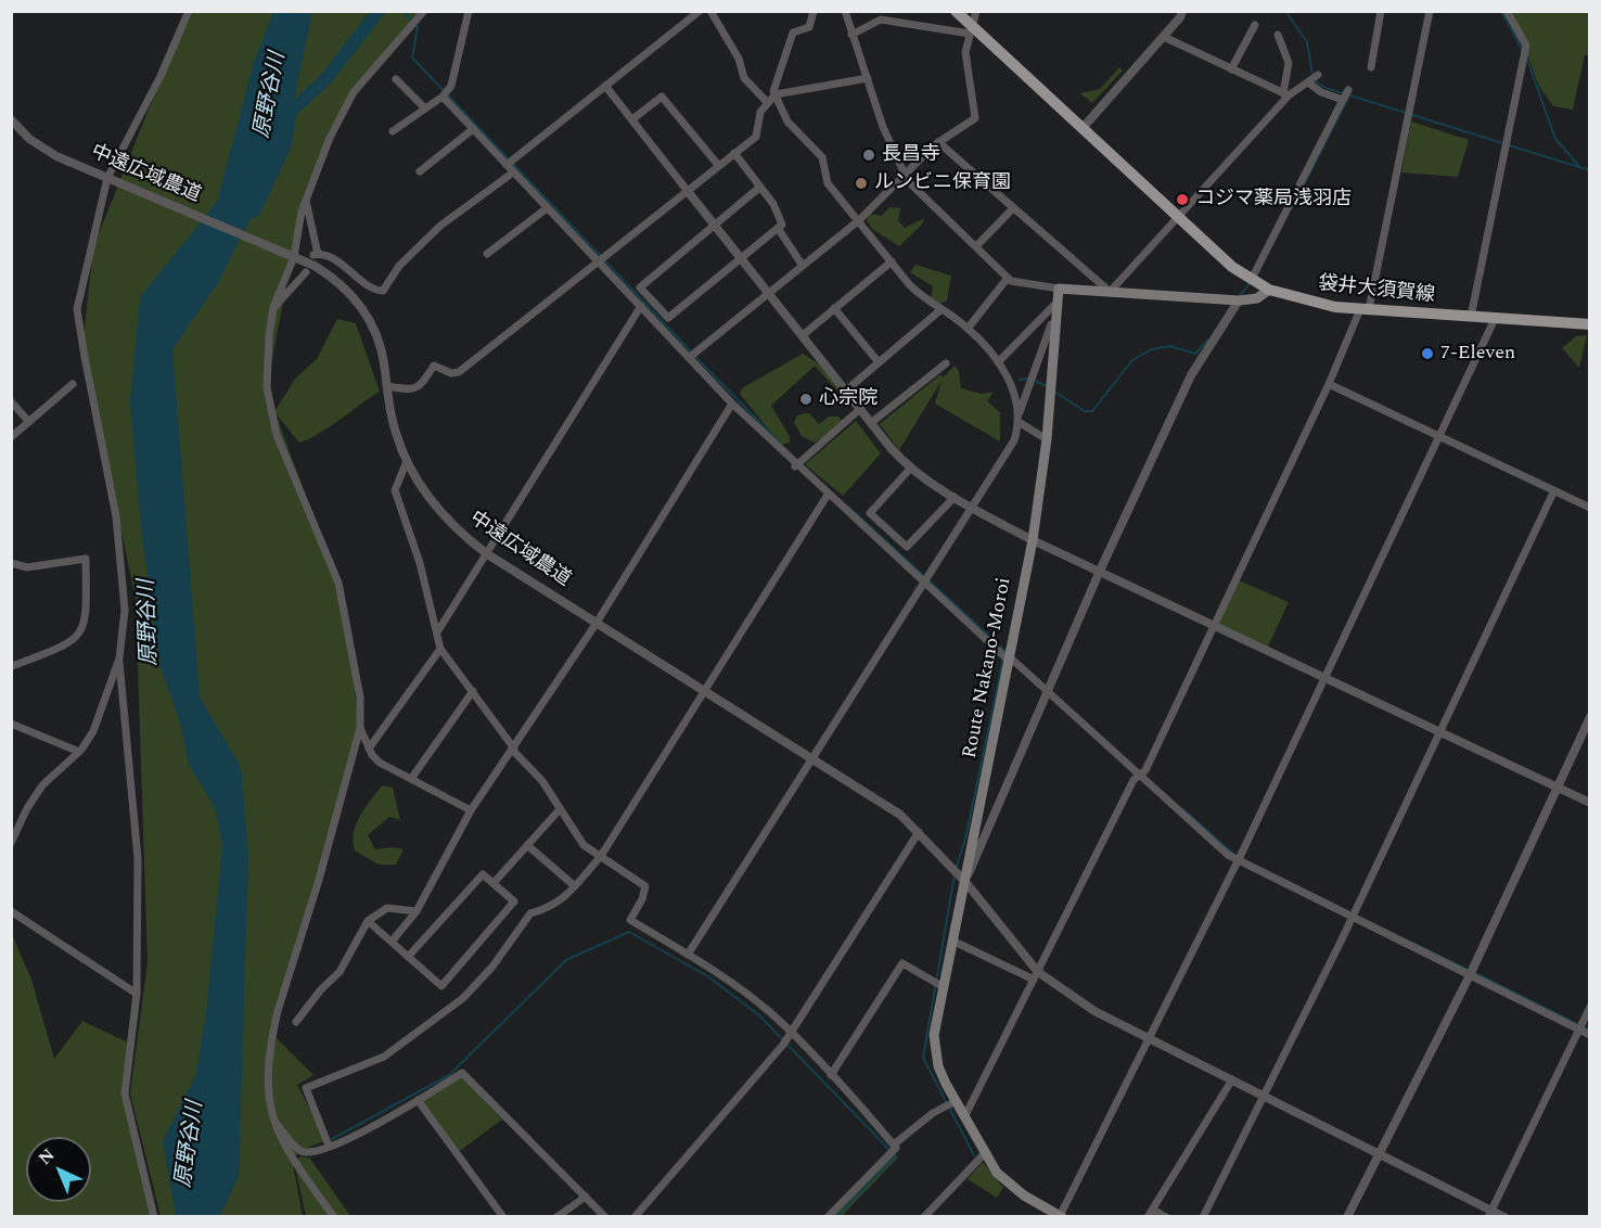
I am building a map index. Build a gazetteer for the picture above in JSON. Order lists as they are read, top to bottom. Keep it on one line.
{"streets":{"main road":["袋井大須賀線","Route Nakano-Moroi"],"street":["中遠広域農道"]},"crossings":[["中遠広域農道","Route Nakano-Moroi"]],"water":["原野谷川"],"places":["長昌寺","ルンビニ保育園","コジマ薬局浅羽店","7-Eleven","心宗院"],"north":"top left"}
